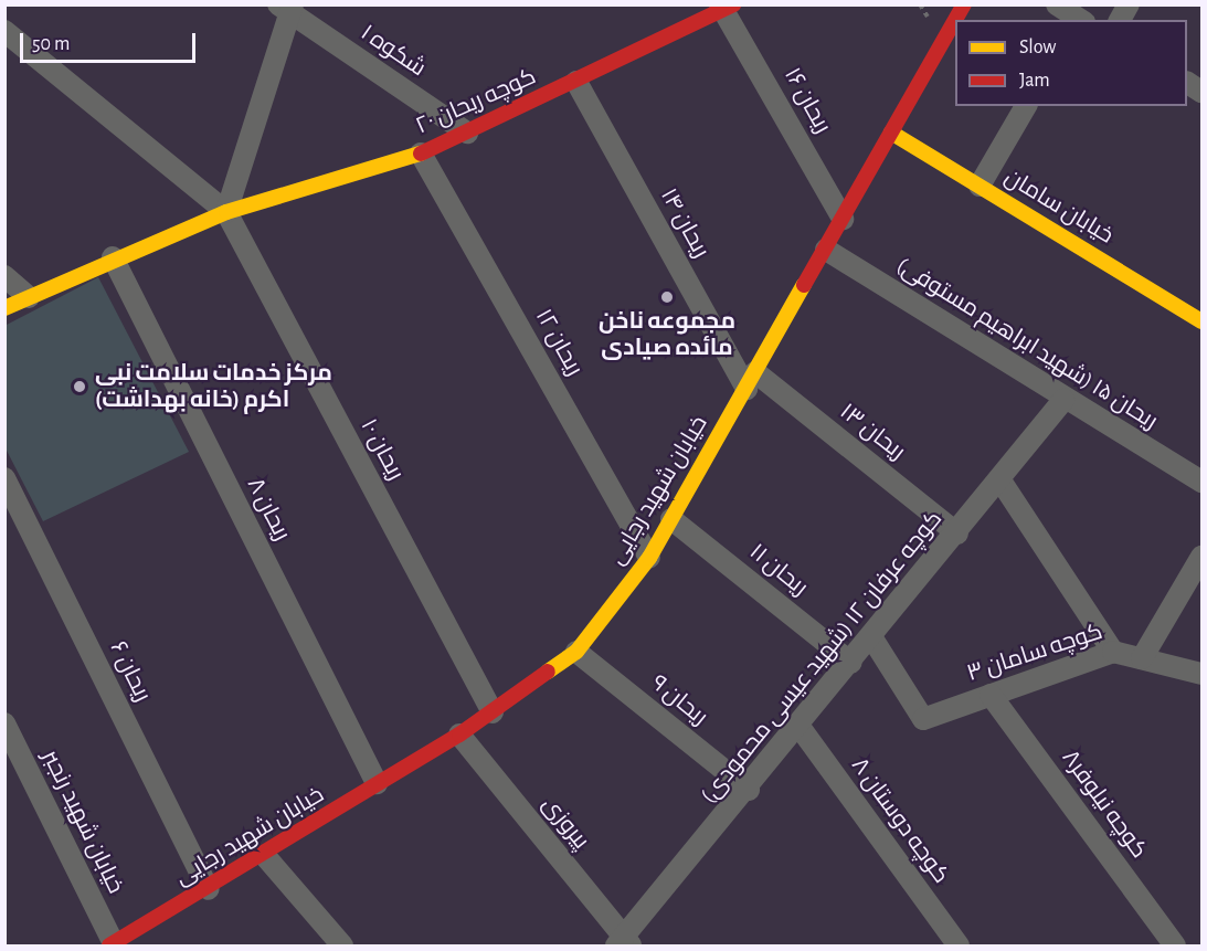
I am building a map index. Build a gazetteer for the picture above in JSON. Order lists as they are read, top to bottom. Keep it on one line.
{"streets":{"street":["شکوه ۱","ریحان ۱۶","کوچه ریحان ۲۰","خیابان سامان","ریحان ۱۴","ریحان ۱۲","ریحان ۱۵ (شهید ابراهیم مستوفی)","ریحان ۱۳","ریحان ۱۰","خیابان شهید رجایی","ریحان ۸","ریحان ۱۱","کوچه سامان ۳","کوچه عرفان ۱۲ (شهید عیسی محمودی)","ریحان ۶","ریحان ۹","کوچه نیلوفر۸","کوچه دوستان ۸","خیابان شهید رنجبر","پیروزی"]},"crossings":[["شکوه ۱","کوچه ریحان ۲۰"],["ریحان ۱۶","کوچه ریحان ۲۰"],["ریحان ۱۶","خیابان شهید رجایی"],["کوچه ریحان ۲۰","ریحان ۱۴"],["کوچه ریحان ۲۰","ریحان ۱۲"],["کوچه ریحان ۲۰","ریحان ۱۰"],["کوچه ریحان ۲۰","ریحان ۸"],["خیابان سامان","خیابان شهید رجایی"],["ریحان ۱۴","ریحان ۱۳"],["ریحان ۱۴","خیابان شهید رجایی"],["ریحان ۱۲","خیابان شهید رجایی"],["ریحان ۱۵ (شهید ابراهیم مستوفی)","خیابان شهید رجایی"],["ریحان ۱۵ (شهید ابراهیم مستوفی)","کوچه عرفان ۱۲ (شهید عیسی محمودی)"],["ریحان ۱۳","خیابان شهید رجایی"],["ریحان ۱۳","کوچه عرفان ۱۲ (شهید عیسی محمودی)"],["ریحان ۱۰","خیابان شهید رجایی"],["خیابان شهید رجایی","ریحان ۸"],["خیابان شهید رجایی","ریحان ۱۱"],["خیابان شهید رجایی","ریحان ۶"],["خیابان شهید رجایی","ریحان ۹"],["خیابان شهید رجایی","خیابان شهید رنجبر"],["خیابان شهید رجایی","پیروزی"],["ریحان ۱۱","کوچه عرفان ۱۲ (شهید عیسی محمودی)"],["کوچه سامان ۳","کوچه عرفان ۱۲ (شهید عیسی محمودی)"],["کوچه سامان ۳","کوچه نیلوفر۸"],["کوچه عرفان ۱۲ (شهید عیسی محمودی)","ریحان ۹"],["کوچه عرفان ۱۲ (شهید عیسی محمودی)","کوچه دوستان ۸"],["کوچه عرفان ۱۲ (شهید عیسی محمودی)","پیروزی"]],"places":["مجموعه ناخن مائده صیادی","مرکز خدمات سلامت نبی اکرم (خانه بهداشت)"],"legend":["Slow","Jam"],"scale_bar":"50 m"}
